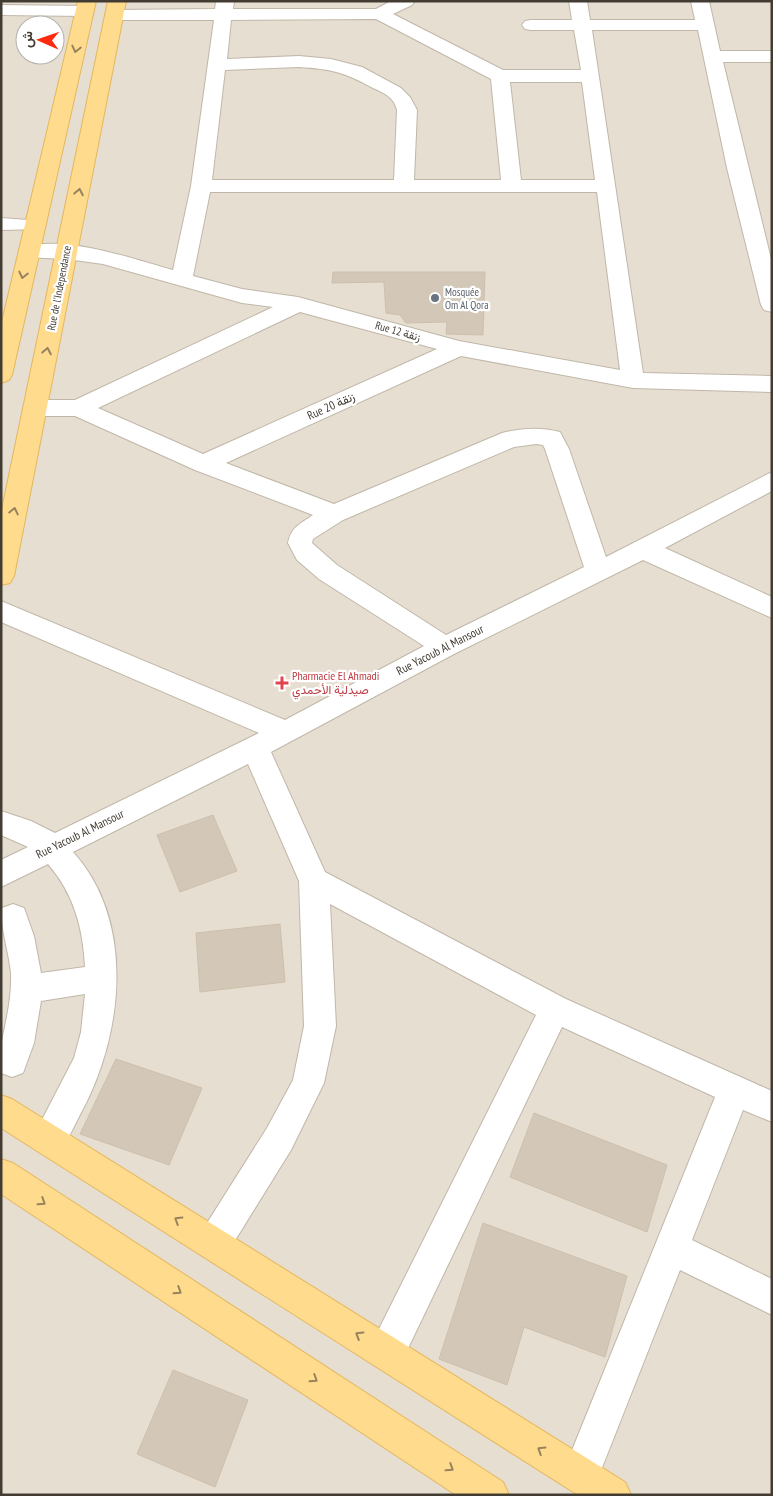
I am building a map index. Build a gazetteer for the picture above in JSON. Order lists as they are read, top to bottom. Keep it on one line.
{"streets":{"main road":["Rue de l'Independance"],"street":["Rue 12 زنقة","Rue 20 زنقة","Rue Yacoub Al Mansour"]},"crossings":[["Rue de l'Independance","Rue 12 زنقة"],["Rue 12 زنقة","Rue 20 زنقة"]],"places":{"other":["Mosquée Om Al Qora"],"health":["Pharmacie El Ahmadi صيدلية الأحمدي"]},"north":"left"}
